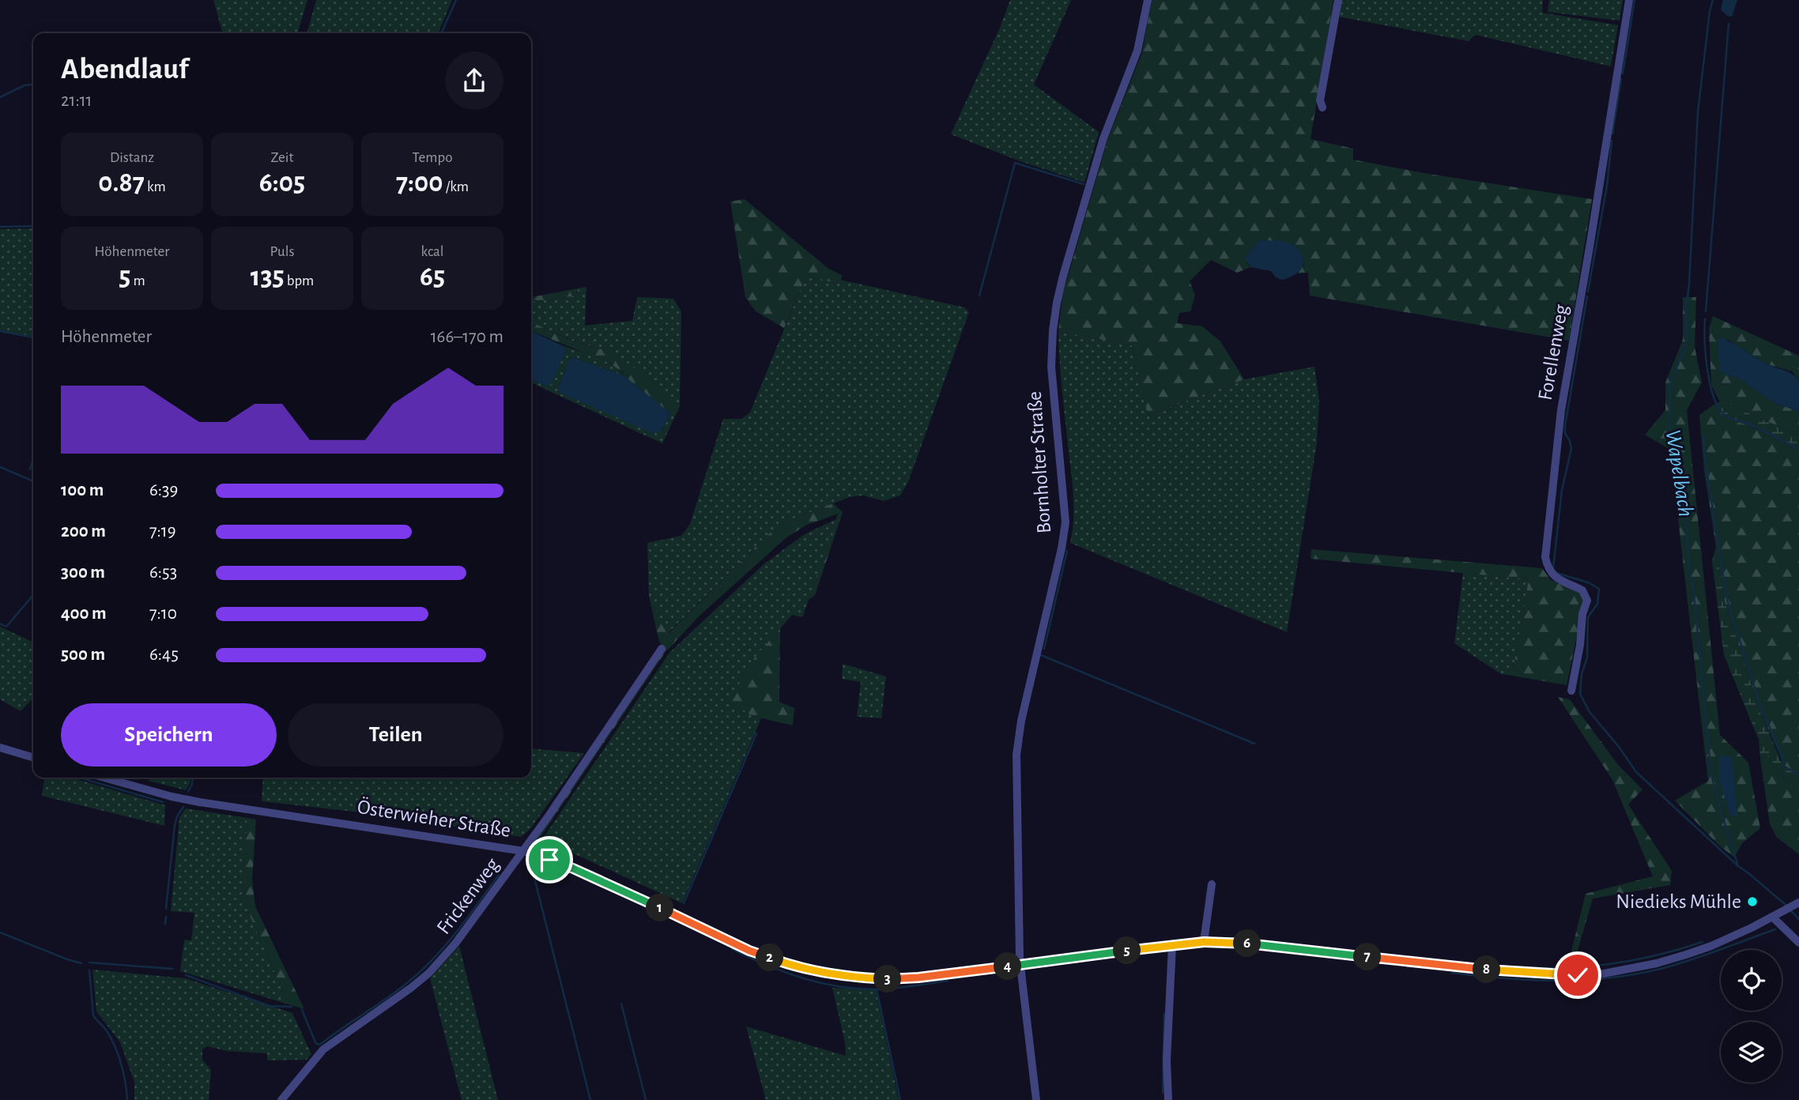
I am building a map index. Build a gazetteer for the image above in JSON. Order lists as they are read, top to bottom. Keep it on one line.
{"streets":{"street":["Forellenweg","Bornholter Straße","Österwieher Straße","Frickenweg"]},"crossings":[["Bornholter Straße","Österwieher Straße"],["Österwieher Straße","Frickenweg"]],"water":["Wapelbach"],"places":["Niedieks Mühle"],"page":{"heading":["Abendlauf","21:11"],"stats":[["Distanz","0.87 km"],["Zeit","6:05"],["Tempo","7:00 /km"],["Höhenmeter","5 m"],["Puls","135 bpm"],["kcal","65"]],"chart":["Höhenmeter","166–170 m"],"list":[{"name":"100 m","note":"6:39"},{"name":"200 m","note":"7:19"},{"name":"300 m","note":"6:53"},{"name":"400 m","note":"7:10"},{"name":"500 m","note":"6:45"}],"buttons":["Speichern","Teilen"],"pins":["1","6","5","7","2","4","8","3"]}}
